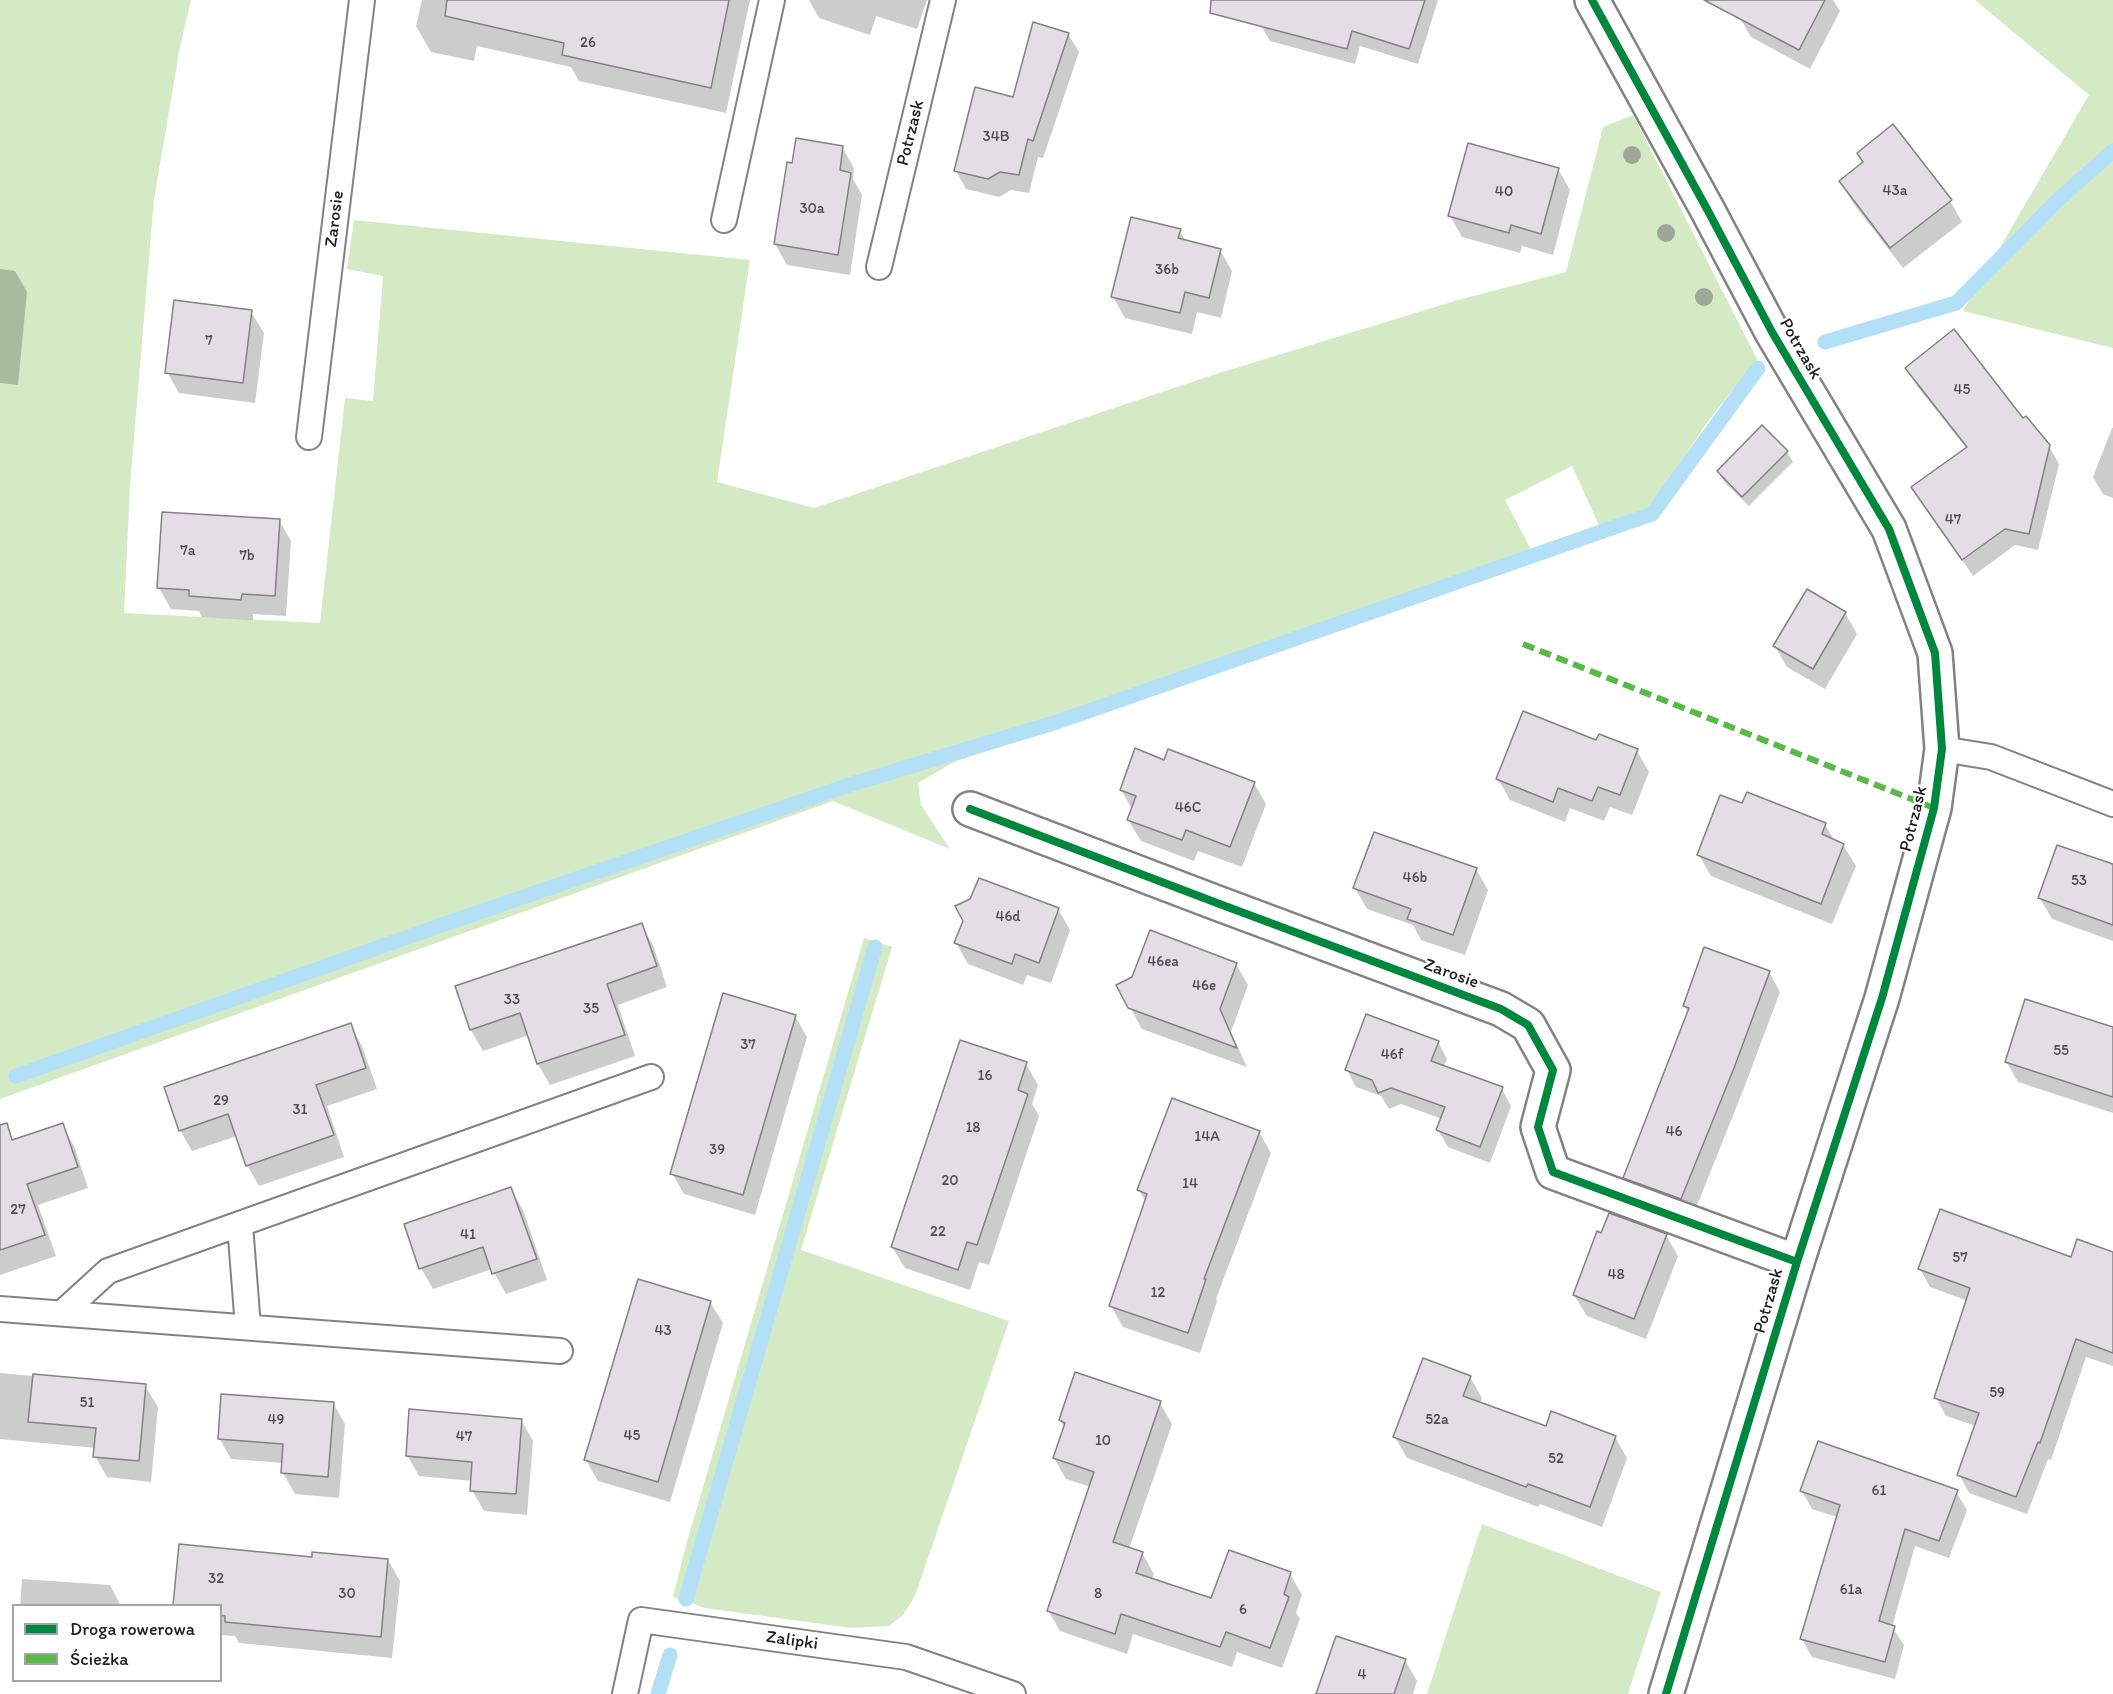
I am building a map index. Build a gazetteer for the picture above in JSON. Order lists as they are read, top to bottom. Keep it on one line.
{"streets":{"street":["Potrzask","Zarosie"],"lane":["Zalipki"]},"crossings":[["Potrzask","Zarosie"]],"house_numbers":["26","34B","43a","40","30a","36b","7","45","47","7a","7b","46C","46b","53","46d","46ea","46e","33","35","37","55","46f","16","29","31","18","46","14A","39","20","14","27","22","41","57","48","12","43","59","51","49","52a","45","47","10","52","61","32","61a","30","8","6","4"],"legend":["Droga rowerowa","Ścieżka"]}
